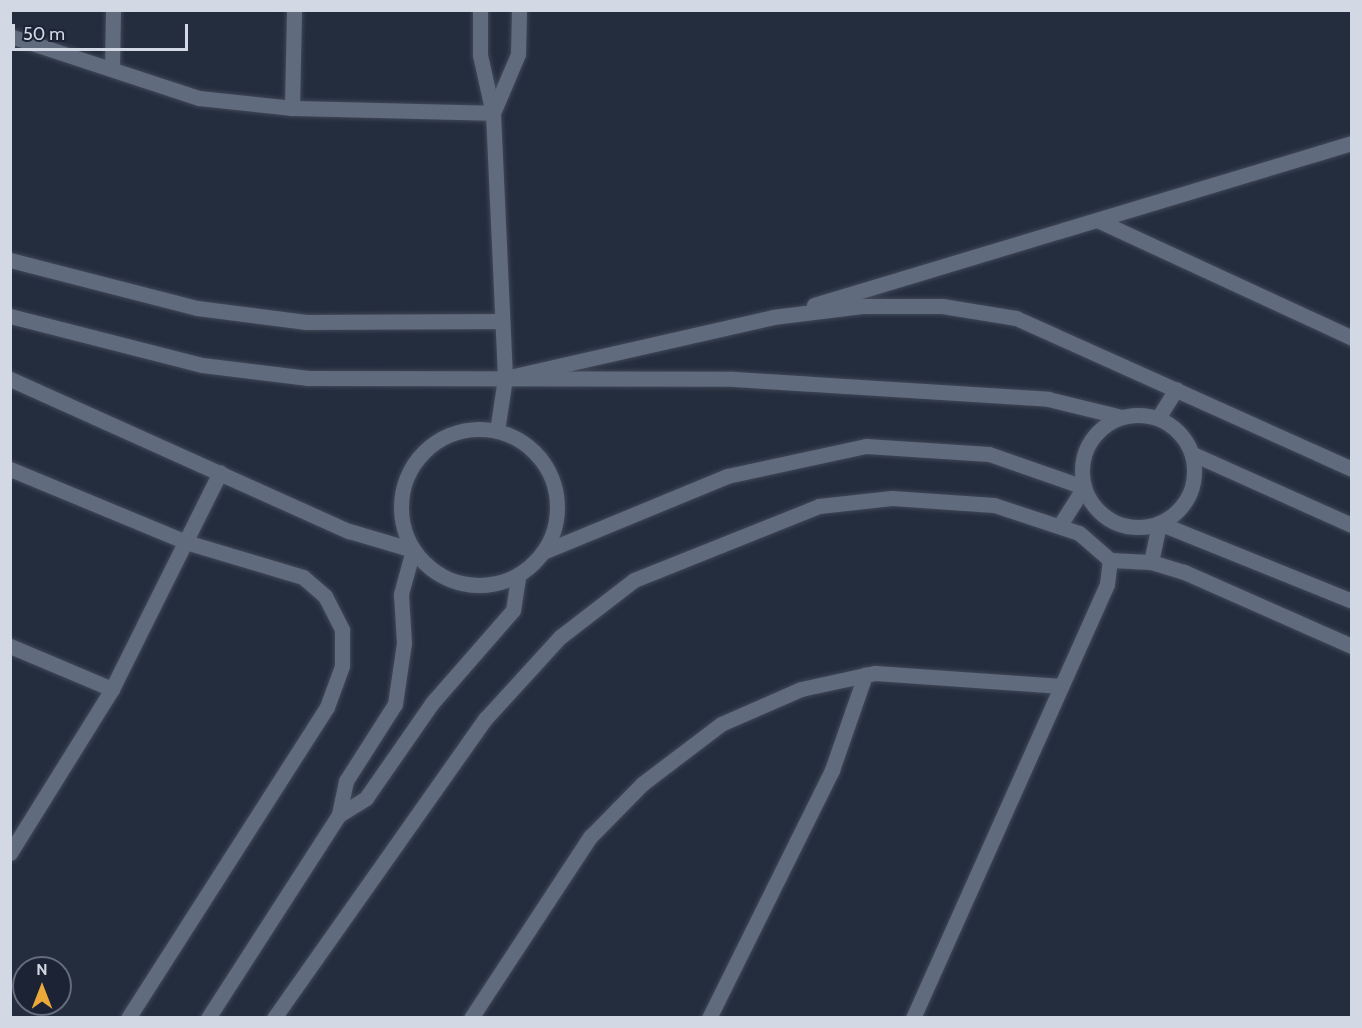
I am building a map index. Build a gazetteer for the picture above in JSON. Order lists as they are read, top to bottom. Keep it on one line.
{"scale_bar":"50 m","north":"top"}
